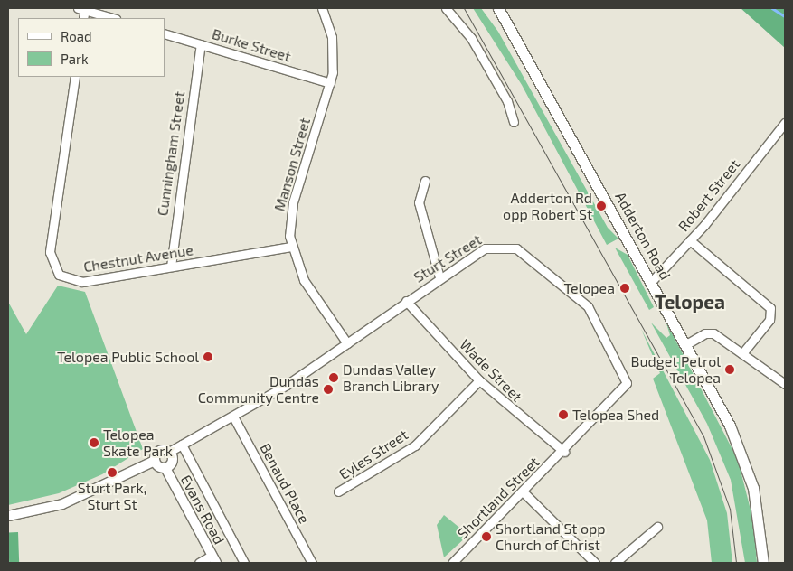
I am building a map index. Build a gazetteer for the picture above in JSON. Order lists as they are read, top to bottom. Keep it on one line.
{"streets":{"main road":["Adderton Road"],"street":["Burke Street","Cunningham Street","Manson Street","Robert Street","Chestnut Avenue","Sturt Street","Wade Street","Eyles Street","Benaud Place","Shortland Street","Evans Road"]},"crossings":[["Burke Street","Cunningham Street"],["Burke Street","Manson Street"],["Cunningham Street","Chestnut Avenue"],["Manson Street","Chestnut Avenue"],["Manson Street","Sturt Street"],["Robert Street","Adderton Road"],["Sturt Street","Wade Street"],["Sturt Street","Benaud Place"],["Sturt Street","Shortland Street"],["Wade Street","Eyles Street"],["Wade Street","Shortland Street"]],"districts":["Telopea"],"places":["Adderton Rd opp Robert St","Telopea","Telopea Public School","Budget Petrol Telopea","Dundas Valley Branch Library","Dundas Community Centre","Telopea Shed","Telopea Skate Park","Sturt Park, Sturt St","Shortland St opp Church of Christ"],"legend":["Road","Park"]}
